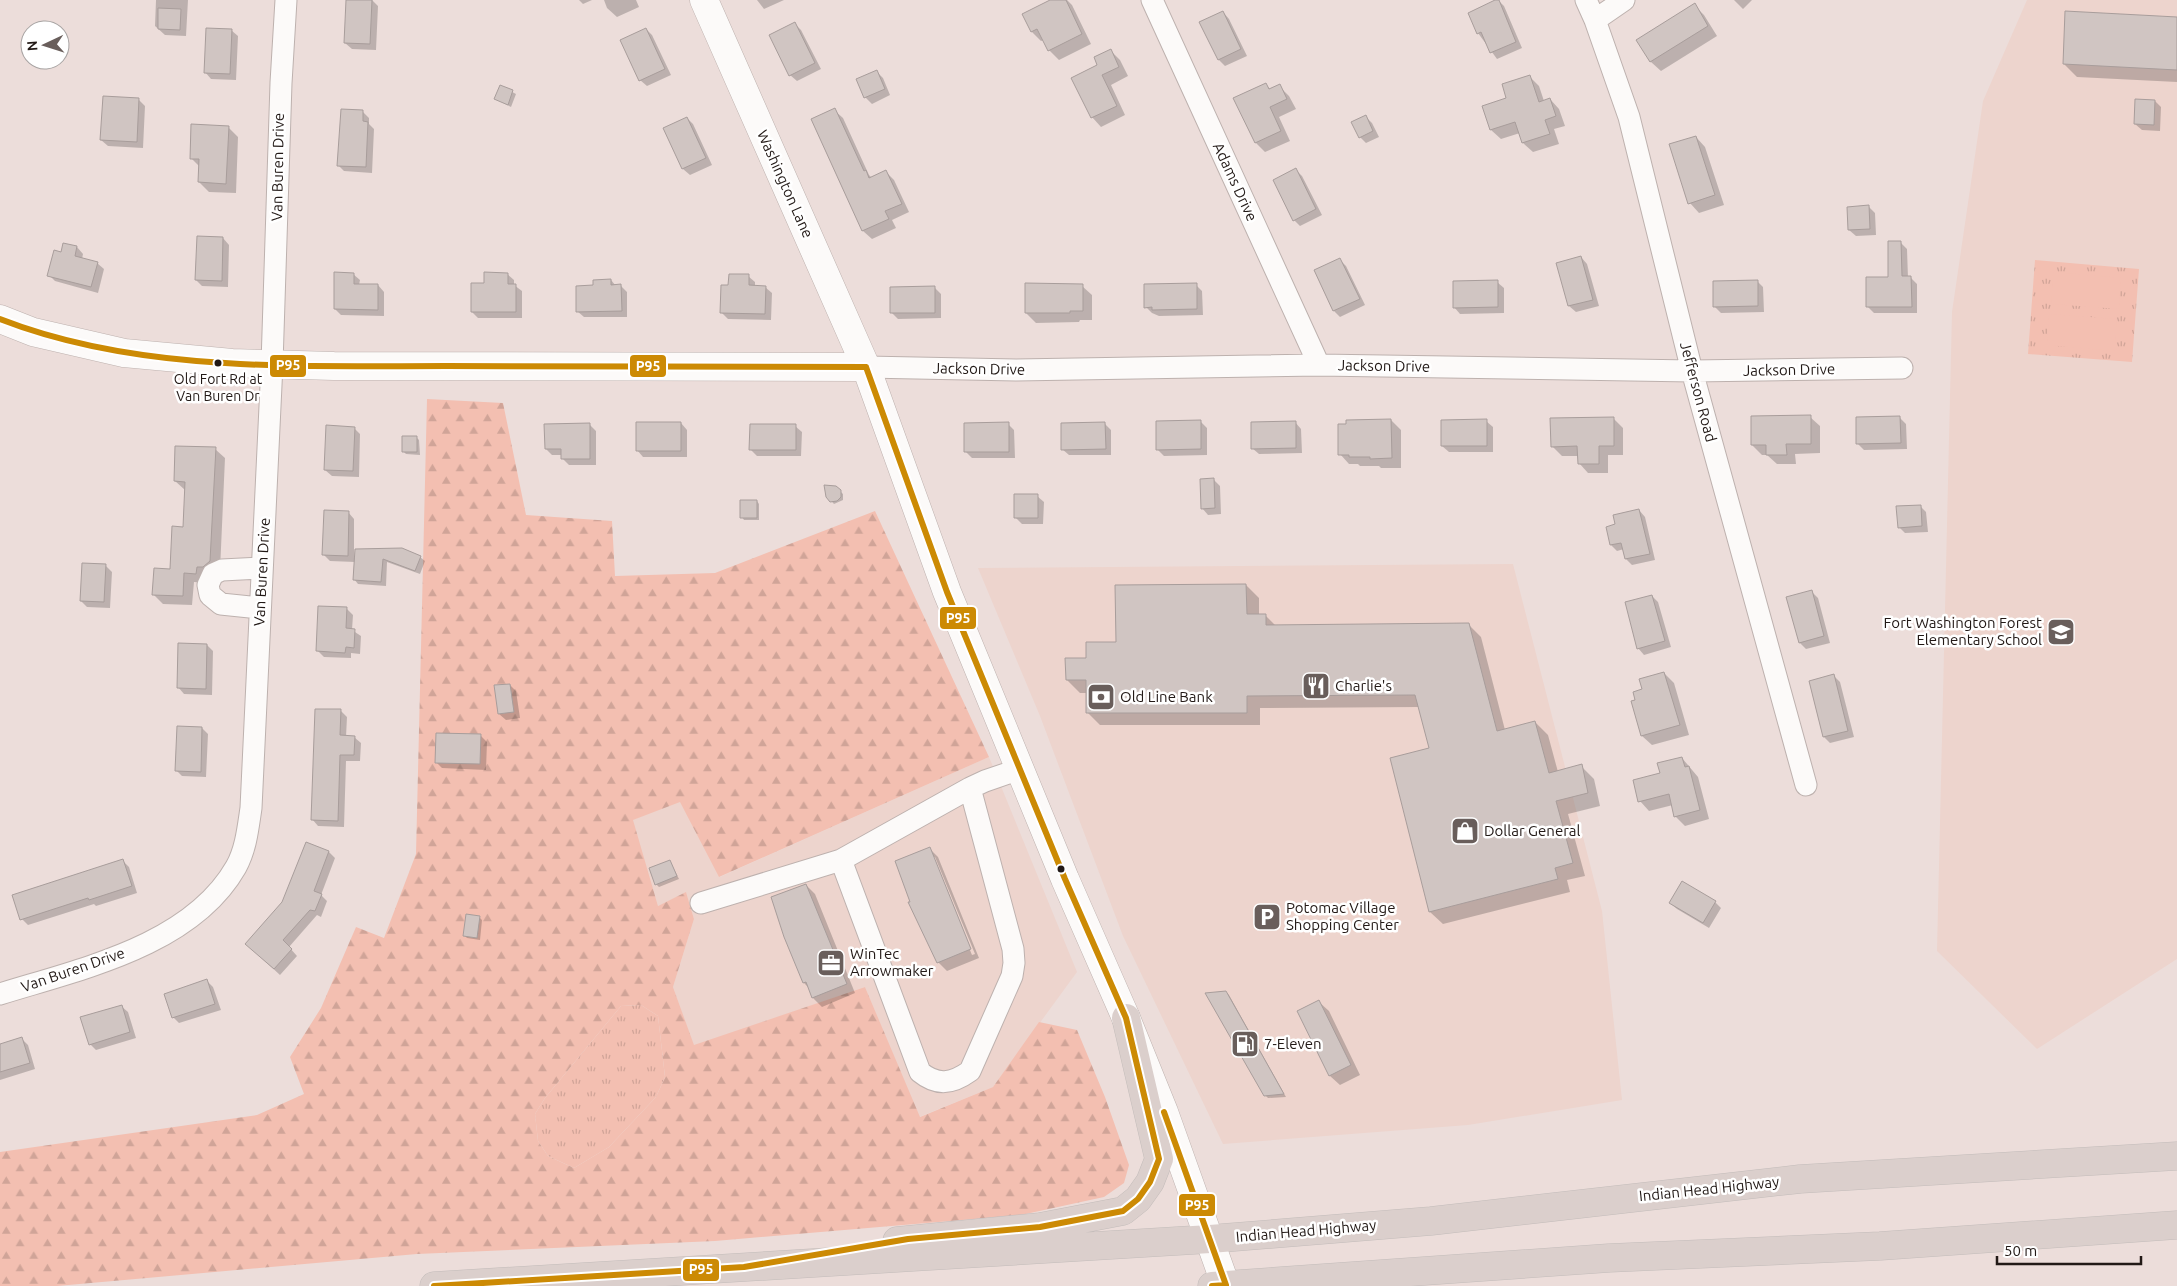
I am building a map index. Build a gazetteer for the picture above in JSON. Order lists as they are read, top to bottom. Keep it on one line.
{"streets":{"highway":["Indian Head Highway"],"main road":["Washington Lane"],"street":["Van Buren Drive","Adams Drive","Jackson Drive","Jefferson Road"]},"crossings":[["Adams Drive","Jackson Drive"],["Washington Lane","Jackson Drive"],["Washington Lane","Indian Head Highway"],["Jackson Drive","Jefferson Road"]],"places":{"other":["Old Fort Rd at Van Buren Dr"],"school or university":["Fort Washington Forest Elementary School"],"restaurant":["Charlie's"],"bank":["Old Line Bank"],"shop":["Dollar General"],"parking":["Potomac Village Shopping Center"],"office":["WinTec Arrowmaker"],"fuel station":["7-Eleven"]},"lines":["transit line P95"],"scale_bar":"50 m","north":"left"}
